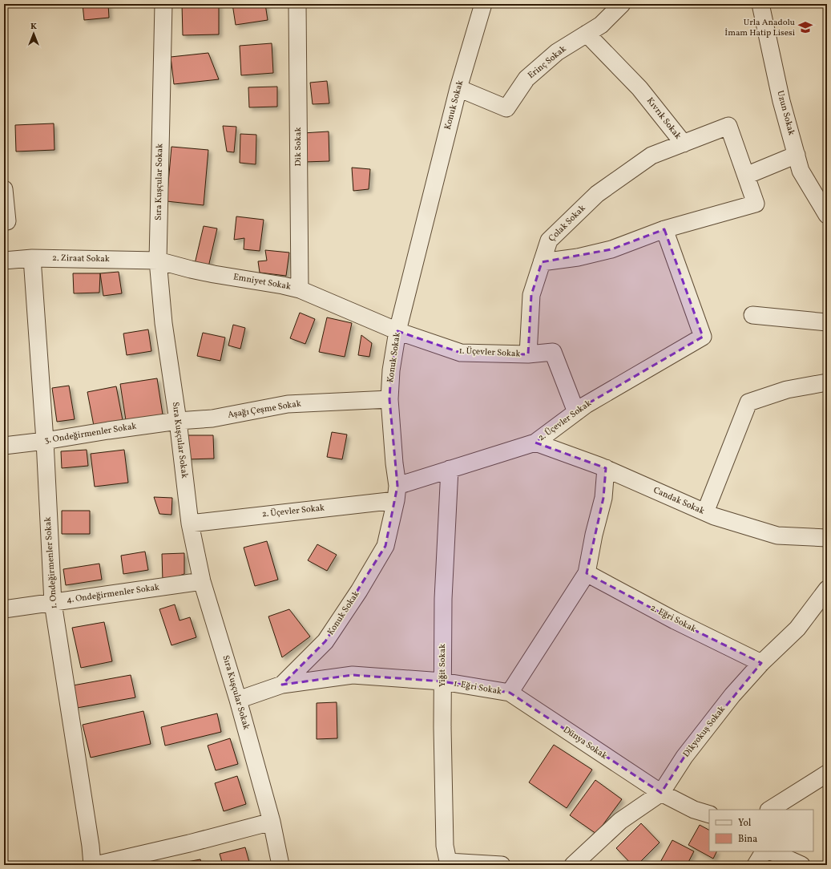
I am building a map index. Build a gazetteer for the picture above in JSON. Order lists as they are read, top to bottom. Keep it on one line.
{"streets":{"street":["Erinç Sokak","Konuk Sokak","Uzun Sokak","Kıvrık Sokak","Dik Sokak","Sıra Kuşçular Sokak","Çolak Sokak","2. Ziraat Sokak","Emniyet Sokak","1. Üçevler Sokak","Aşağı Çeşme Sokak","2. Üçevler Sokak","3. Ondeğirmenler Sokak","Candak Sokak","1. Ondeğirmenler Sokak","4. Ondeğirmenler Sokak","2. Eğri Sokak","Yiğit Sokak","1. Eğri Sokak","Dikyokuş Sokak","Dünya Sokak"]},"crossings":[["Erinç Sokak","Konuk Sokak"],["Erinç Sokak","Kıvrık Sokak"],["Konuk Sokak","Emniyet Sokak"],["Konuk Sokak","1. Üçevler Sokak"],["Konuk Sokak","Aşağı Çeşme Sokak"],["Konuk Sokak","2. Üçevler Sokak"],["Konuk Sokak","1. Eğri Sokak"],["Kıvrık Sokak","Çolak Sokak"],["Kıvrık Sokak","2. Üçevler Sokak"],["Dik Sokak","Emniyet Sokak"],["Sıra Kuşçular Sokak","2. Ziraat Sokak"],["Sıra Kuşçular Sokak","Emniyet Sokak"],["Sıra Kuşçular Sokak","Aşağı Çeşme Sokak"],["Sıra Kuşçular Sokak","2. Üçevler Sokak"],["Sıra Kuşçular Sokak","3. Ondeğirmenler Sokak"],["Sıra Kuşçular Sokak","4. Ondeğirmenler Sokak"],["Sıra Kuşçular Sokak","1. Eğri Sokak"],["Çolak Sokak","1. Üçevler Sokak"],["2. Ziraat Sokak","Emniyet Sokak"],["2. Ziraat Sokak","1. Ondeğirmenler Sokak"],["Emniyet Sokak","1. Üçevler Sokak"],["1. Üçevler Sokak","2. Üçevler Sokak"],["Aşağı Çeşme Sokak","3. Ondeğirmenler Sokak"],["2. Üçevler Sokak","Candak Sokak"],["2. Üçevler Sokak","Yiğit Sokak"],["3. Ondeğirmenler Sokak","1. Ondeğirmenler Sokak"],["Candak Sokak","1. Eğri Sokak"],["1. Ondeğirmenler Sokak","4. Ondeğirmenler Sokak"],["2. Eğri Sokak","1. Eğri Sokak"],["2. Eğri Sokak","Dikyokuş Sokak"],["Yiğit Sokak","1. Eğri Sokak"],["1. Eğri Sokak","Dünya Sokak"],["Dikyokuş Sokak","Dünya Sokak"]],"places":{"school or university":["Urla Anadolu İmam Hatip Lisesi"]},"legend":["Yol","Bina"],"north":"top"}
